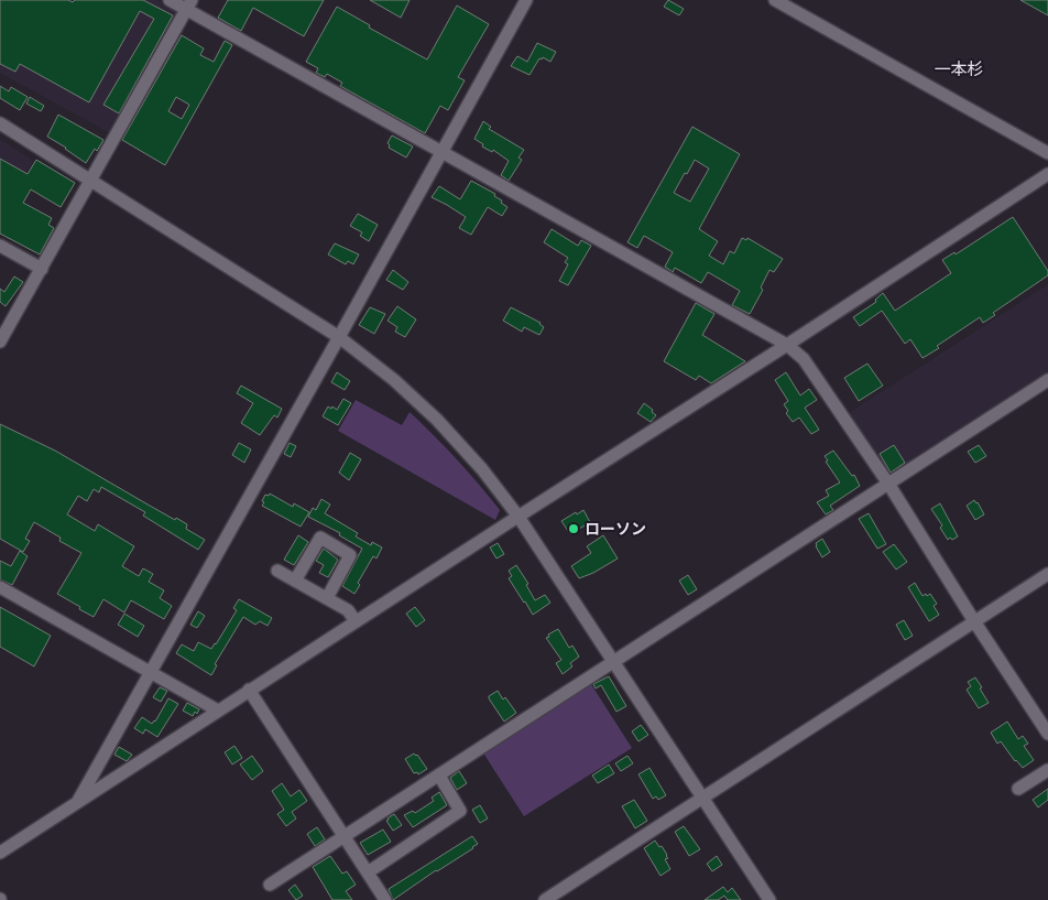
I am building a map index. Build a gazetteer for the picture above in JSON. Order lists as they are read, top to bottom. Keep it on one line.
{"districts":["一本杉"],"places":["ローソン"]}
